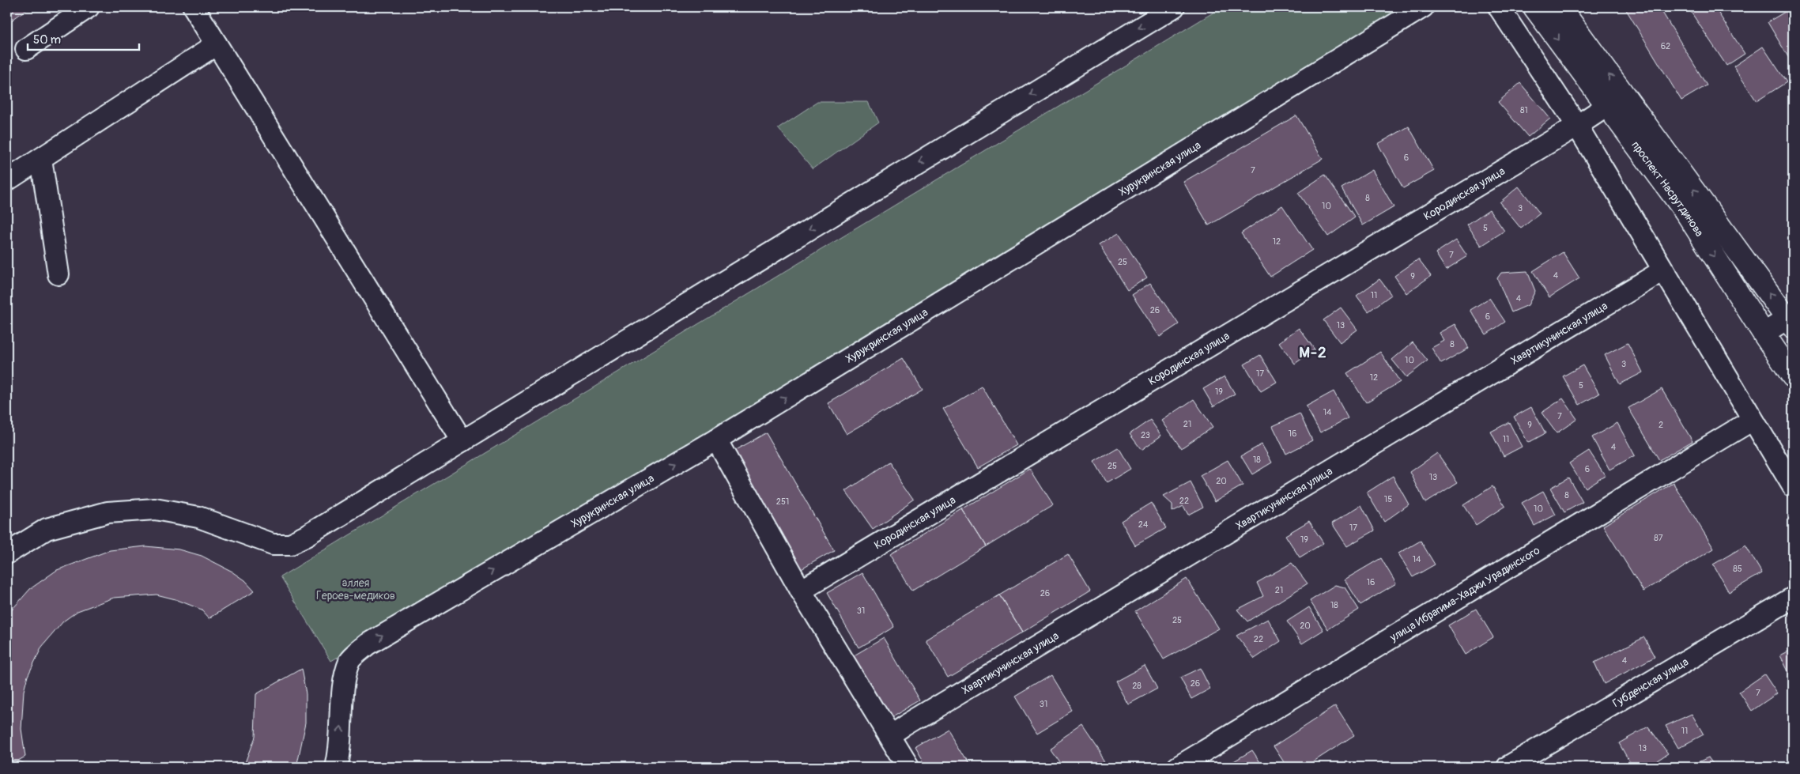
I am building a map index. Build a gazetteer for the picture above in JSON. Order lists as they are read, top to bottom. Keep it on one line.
{"streets":{"main road":["проспект Насрутдинова"],"street":["Хурукринская улица","Кородинская улица","Хвартикунинская улица","улица Ибрагима-Хаджи Урадинского","Губденская улица"]},"crossings":[["проспект Насрутдинова","Кородинская улица"]],"districts":["М-2"],"parks":["аллея Героев-медиков"],"house_numbers":["62","81","6","7","8","10","3","5","12","7","25","4","9","11","4","26","6","13","8","10","3","17","12","5","19","14","7","21","9","2","16","23","11","4","18","25","6","13","20","8","15","22","251","10","24","17","87","19","14","85","16","21","26","18","31","25","20","22","4","26","28","7","31","11","13"],"scale_bar":"50 m"}
